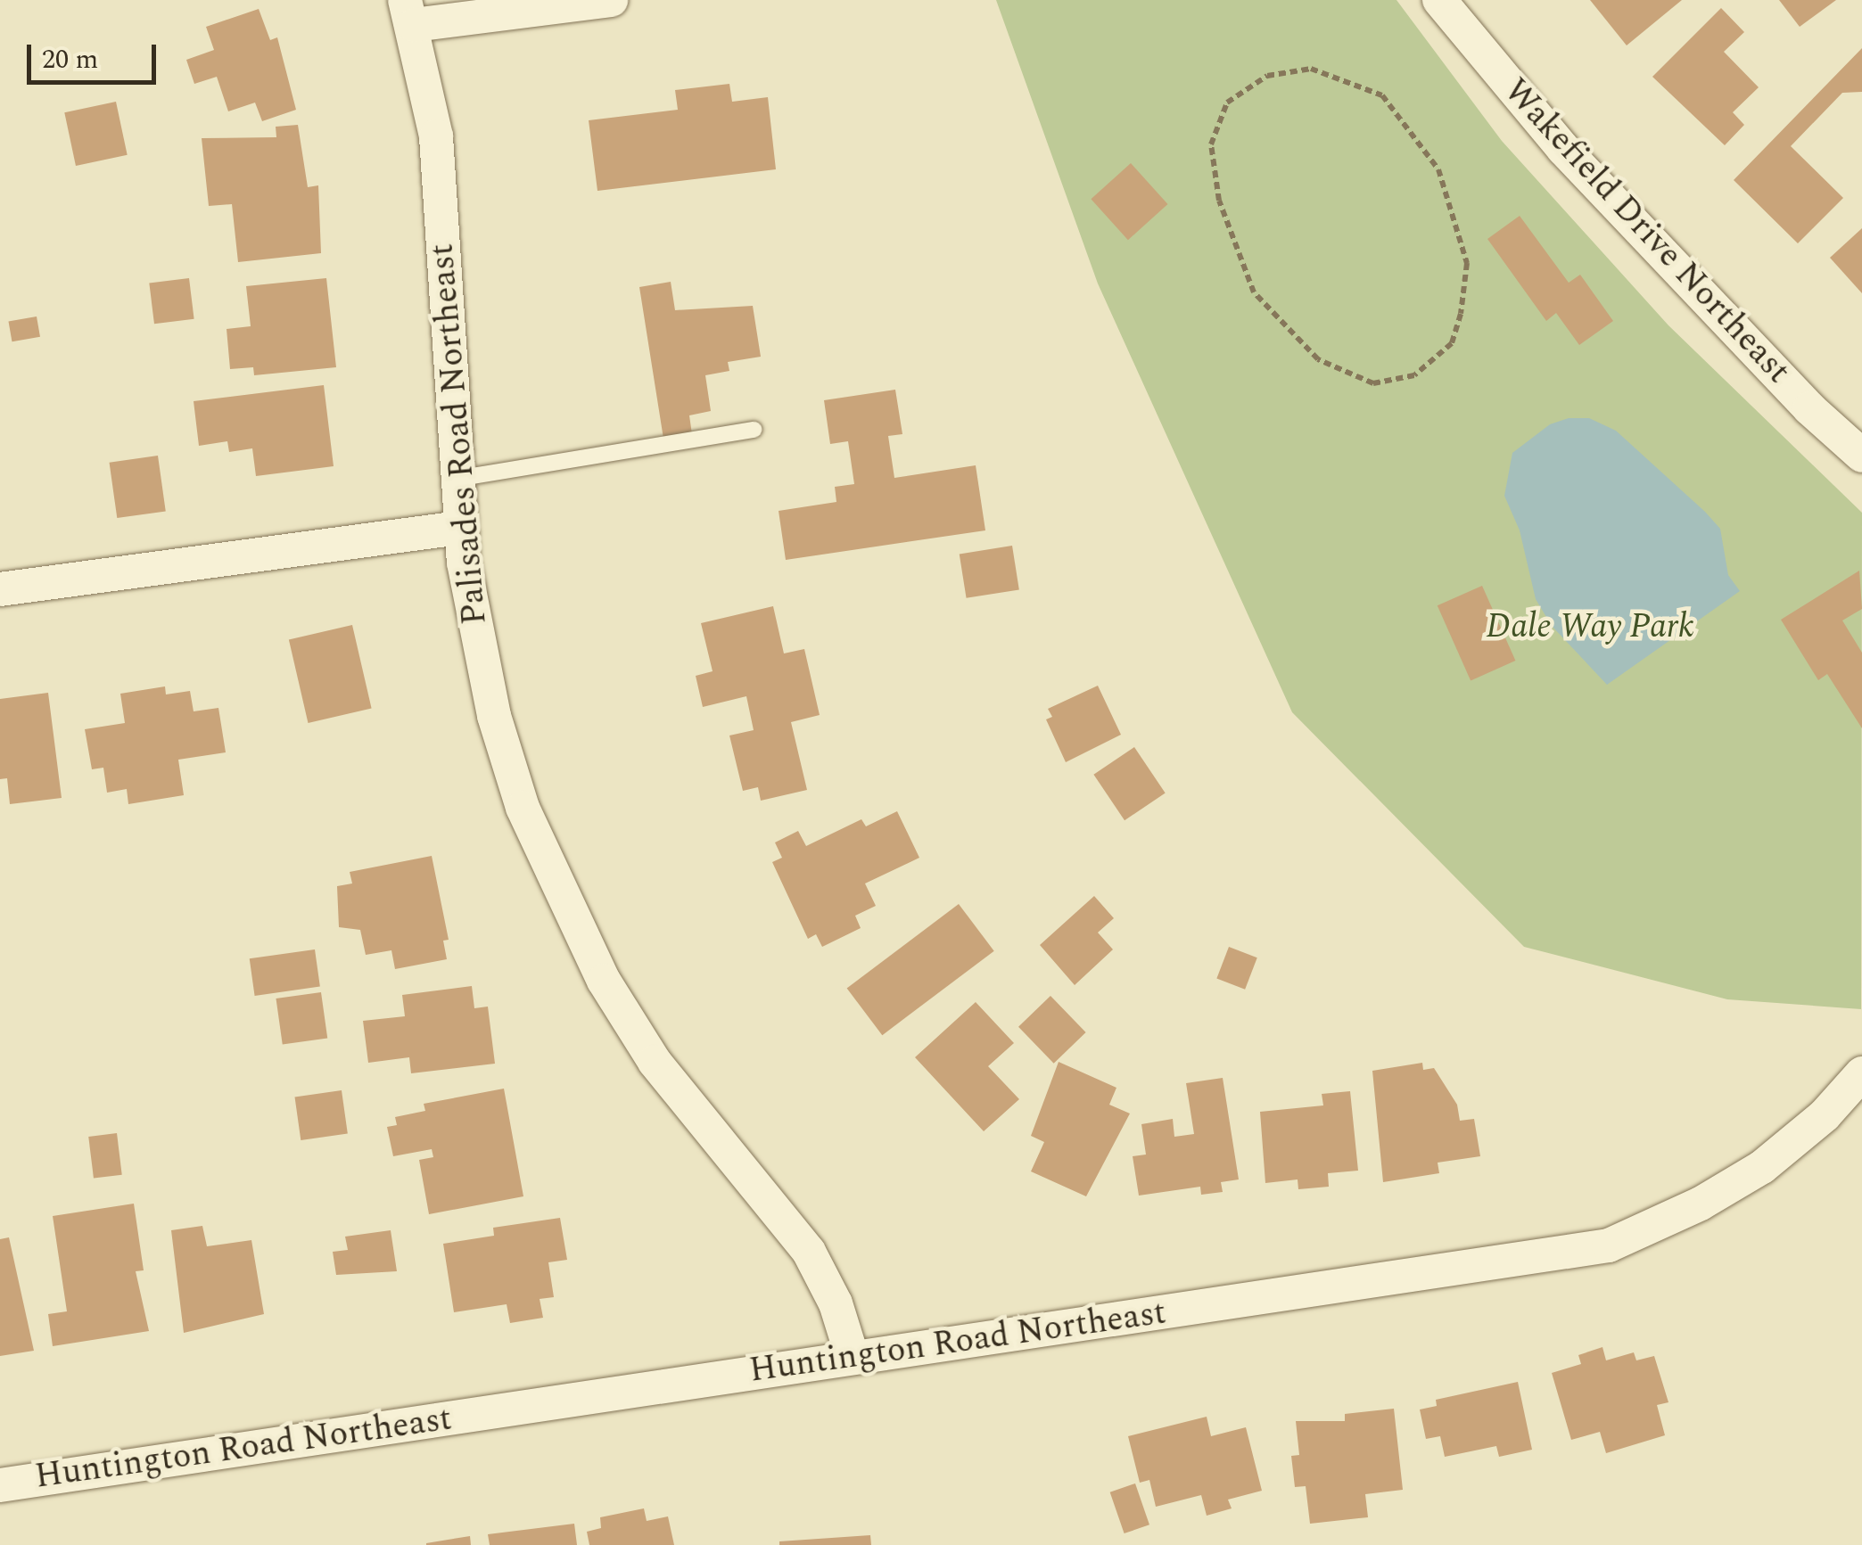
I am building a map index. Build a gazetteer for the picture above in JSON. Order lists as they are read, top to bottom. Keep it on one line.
{"streets":{"street":["Wakefield Drive Northeast","Palisades Road Northeast","Huntington Road Northeast"]},"crossings":[["Palisades Road Northeast","Huntington Road Northeast"]],"parks":["Dale Way Park"],"scale_bar":"20 m"}
